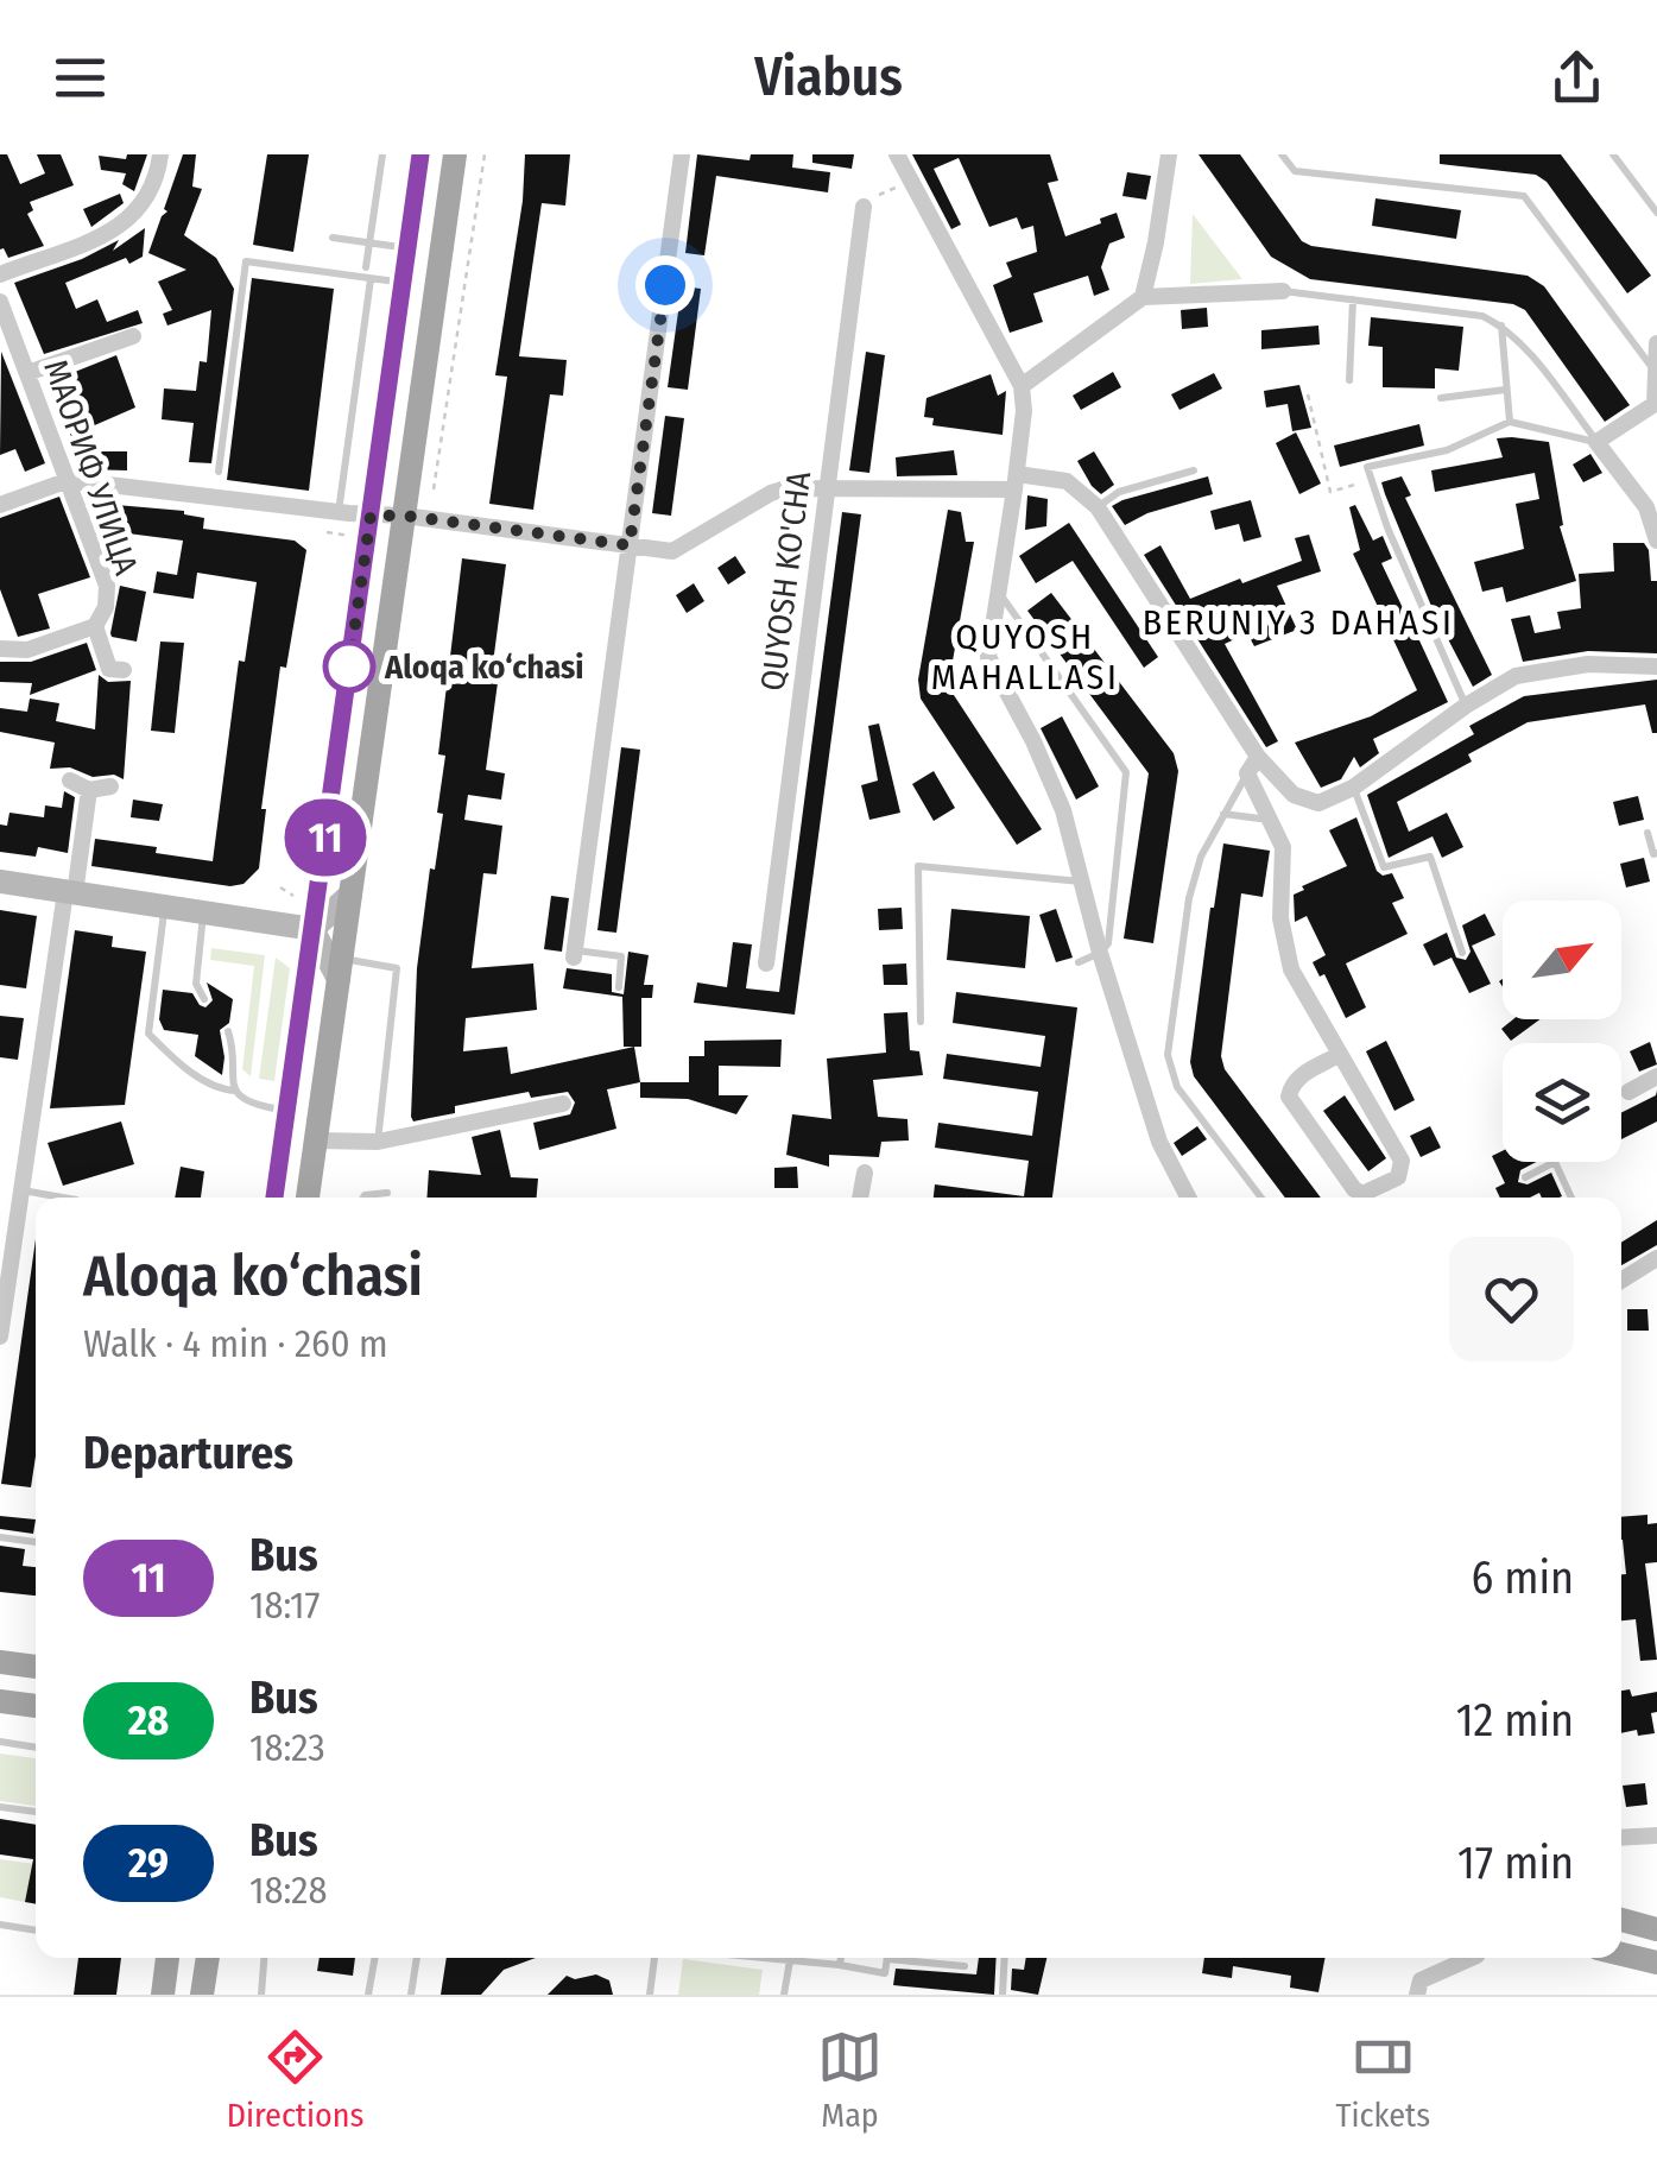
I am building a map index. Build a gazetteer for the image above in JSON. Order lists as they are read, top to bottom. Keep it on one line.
{"streets":{"street":["МАОРИФ УЛИЦА","QUYOSH KO'CHA"]},"districts":["BERUNIY 3 DAHASI","QUYOSH MAHALLASI"],"places":["Aloqa ko‘chasi"],"lines":["bus line 11"],"north":"top right","page":{"header":"Viabus","on_map":"11","heading":[["Aloqa ko‘chasi","Walk · 4 min · 260 m"],"Departures"],"list":[{"mark":"11","name":"Bus","note":"18:17","value":"6 min"},{"mark":"28","name":"Bus","note":"18:23","value":"12 min"},{"mark":"29","name":"Bus","note":"18:28","value":"17 min"}],"tabs":["Directions","Map","Tickets"]}}
